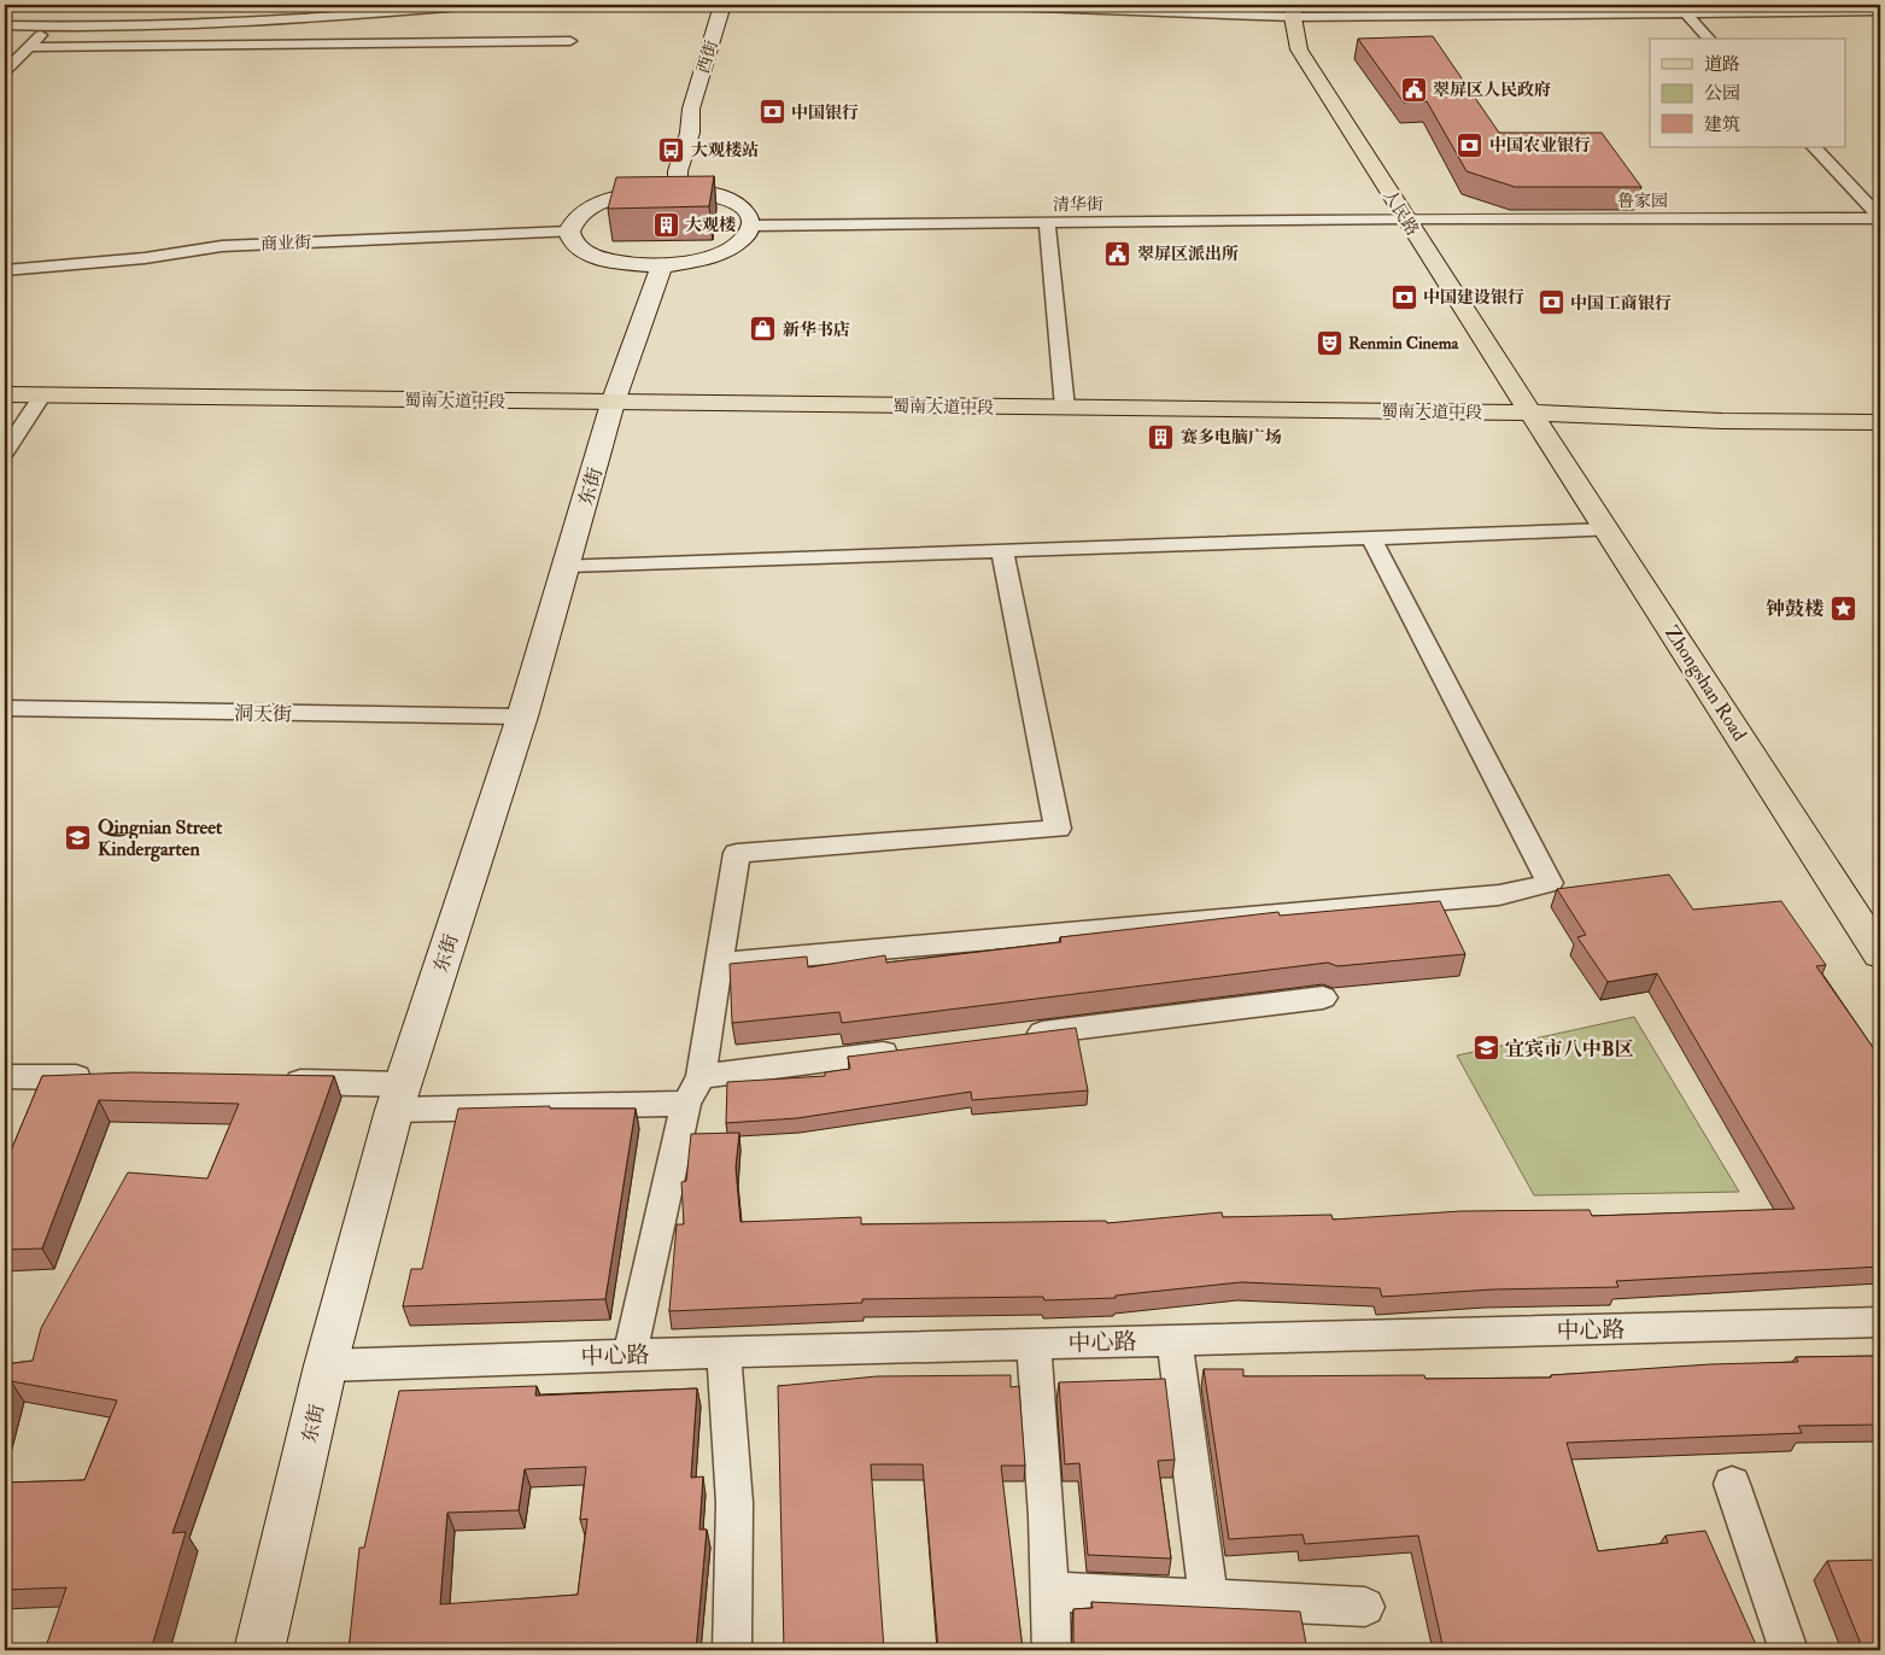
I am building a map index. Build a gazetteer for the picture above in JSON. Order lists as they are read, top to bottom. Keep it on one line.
{"streets":{"main road":["西街","人民路","蜀南大道中段","东街","Zhongshan Road"],"street":["鲁家园","清华街","商业街","洞天街","中心路"]},"crossings":[["鲁家园","清华街"],["鲁家园","人民路"],["清华街","人民路"],["人民路","蜀南大道中段"],["人民路","Zhongshan Road"],["蜀南大道中段","东街"],["蜀南大道中段","Zhongshan Road"],["东街","洞天街"],["东街","中心路"]],"places":{"public building":["翠屏区人民政府","翠屏区派出所"],"bank":["中国银行","中国农业银行","中国建设银行","中国工商银行"],"bus stop":["大观楼站"],"building":["大观楼","赛多电脑广场"],"shop":["新华书店"],"theatre":["Renmin Cinema"],"place":["钟鼓楼"],"school or university":["Qingnian Street Kindergarten","宜宾市八中B区"]},"legend":["道路","公园","建筑"]}
